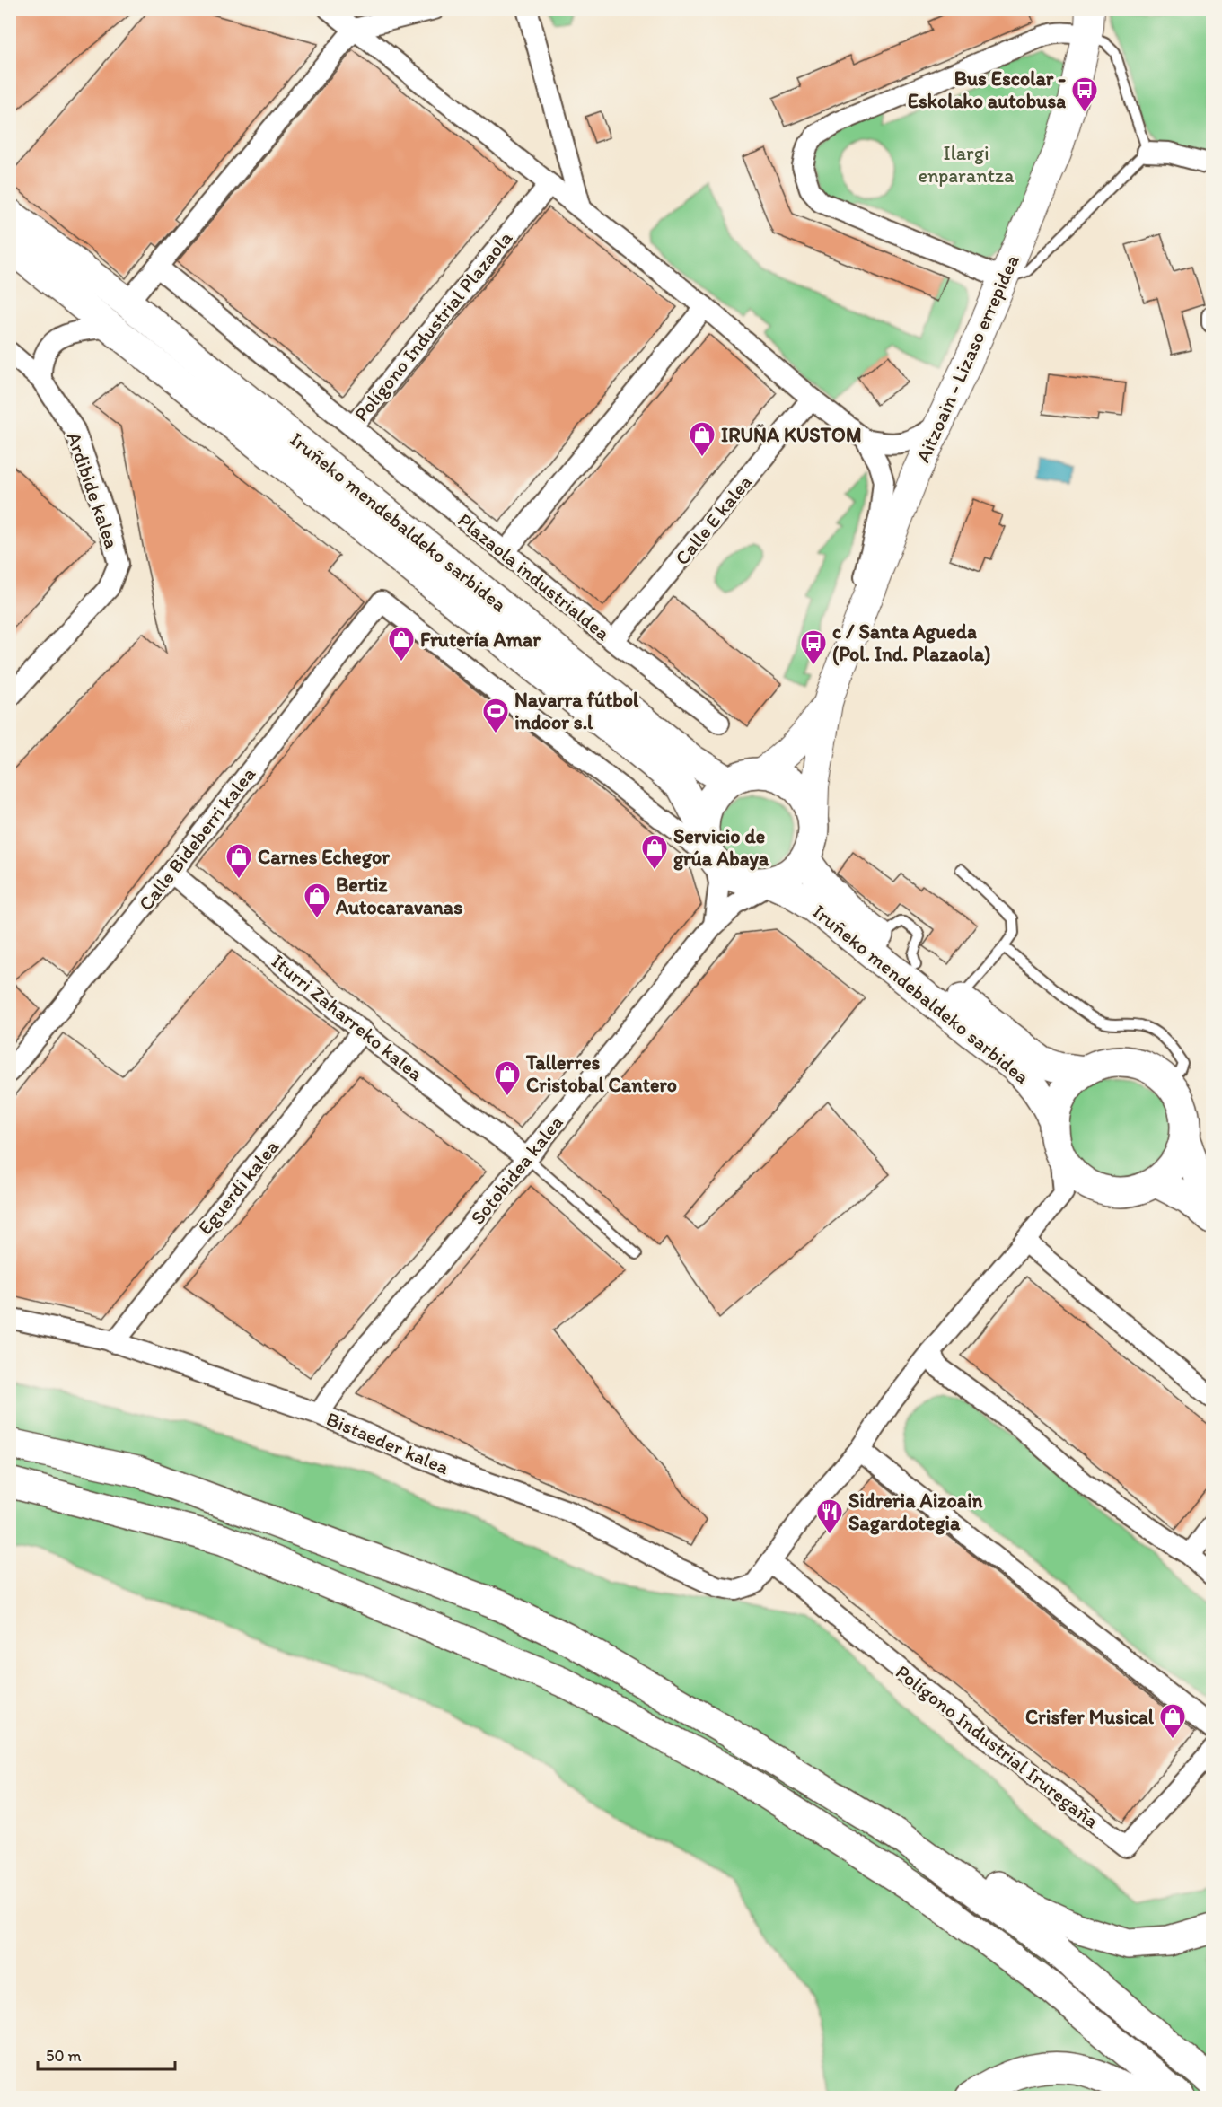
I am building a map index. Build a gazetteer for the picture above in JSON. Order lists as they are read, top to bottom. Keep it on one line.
{"streets":{"highway":["Iruñeko mendebaldeko sarbidea"],"street":["Polígono Industrial Plazaola","Aitzoain - Lizaso errepidea","Ardibide kalea","Calle E kalea","Plazaola industrialdea","Calle Bideberri kalea","Iturri Zaharreko kalea","Sotobidea kalea","Eguerdi kalea","Bistaeder kalea","Polígono Industrial Iruregaña"]},"crossings":[["Polígono Industrial Plazaola","Plazaola industrialdea"],["Calle E kalea","Plazaola industrialdea"],["Iruñeko mendebaldeko sarbidea","Calle Bideberri kalea"],["Iruñeko mendebaldeko sarbidea","Sotobidea kalea"],["Calle Bideberri kalea","Iturri Zaharreko kalea"],["Calle Bideberri kalea","Sotobidea kalea"],["Iturri Zaharreko kalea","Sotobidea kalea"],["Iturri Zaharreko kalea","Eguerdi kalea"],["Sotobidea kalea","Bistaeder kalea"],["Eguerdi kalea","Bistaeder kalea"],["Bistaeder kalea","Polígono Industrial Iruregaña"]],"parks":["Ilargi enparantza"],"places":{"bus stop":["Bus Escolar - Eskolako autobusa","c / Santa Agueda (Pol. Ind. Plazaola)"],"shop":["IRUÑA KUSTOM","Frutería Amar","Servicio de grúa Abaya","Carnes Echegor","Bertiz Autocaravanas","Tallerres Cristobal Cantero","Crisfer Musical"],"sports":["Navarra fútbol indoor s.l"],"restaurant":["Sidreria Aizoain Sagardotegia"]},"scale_bar":"50 m"}
